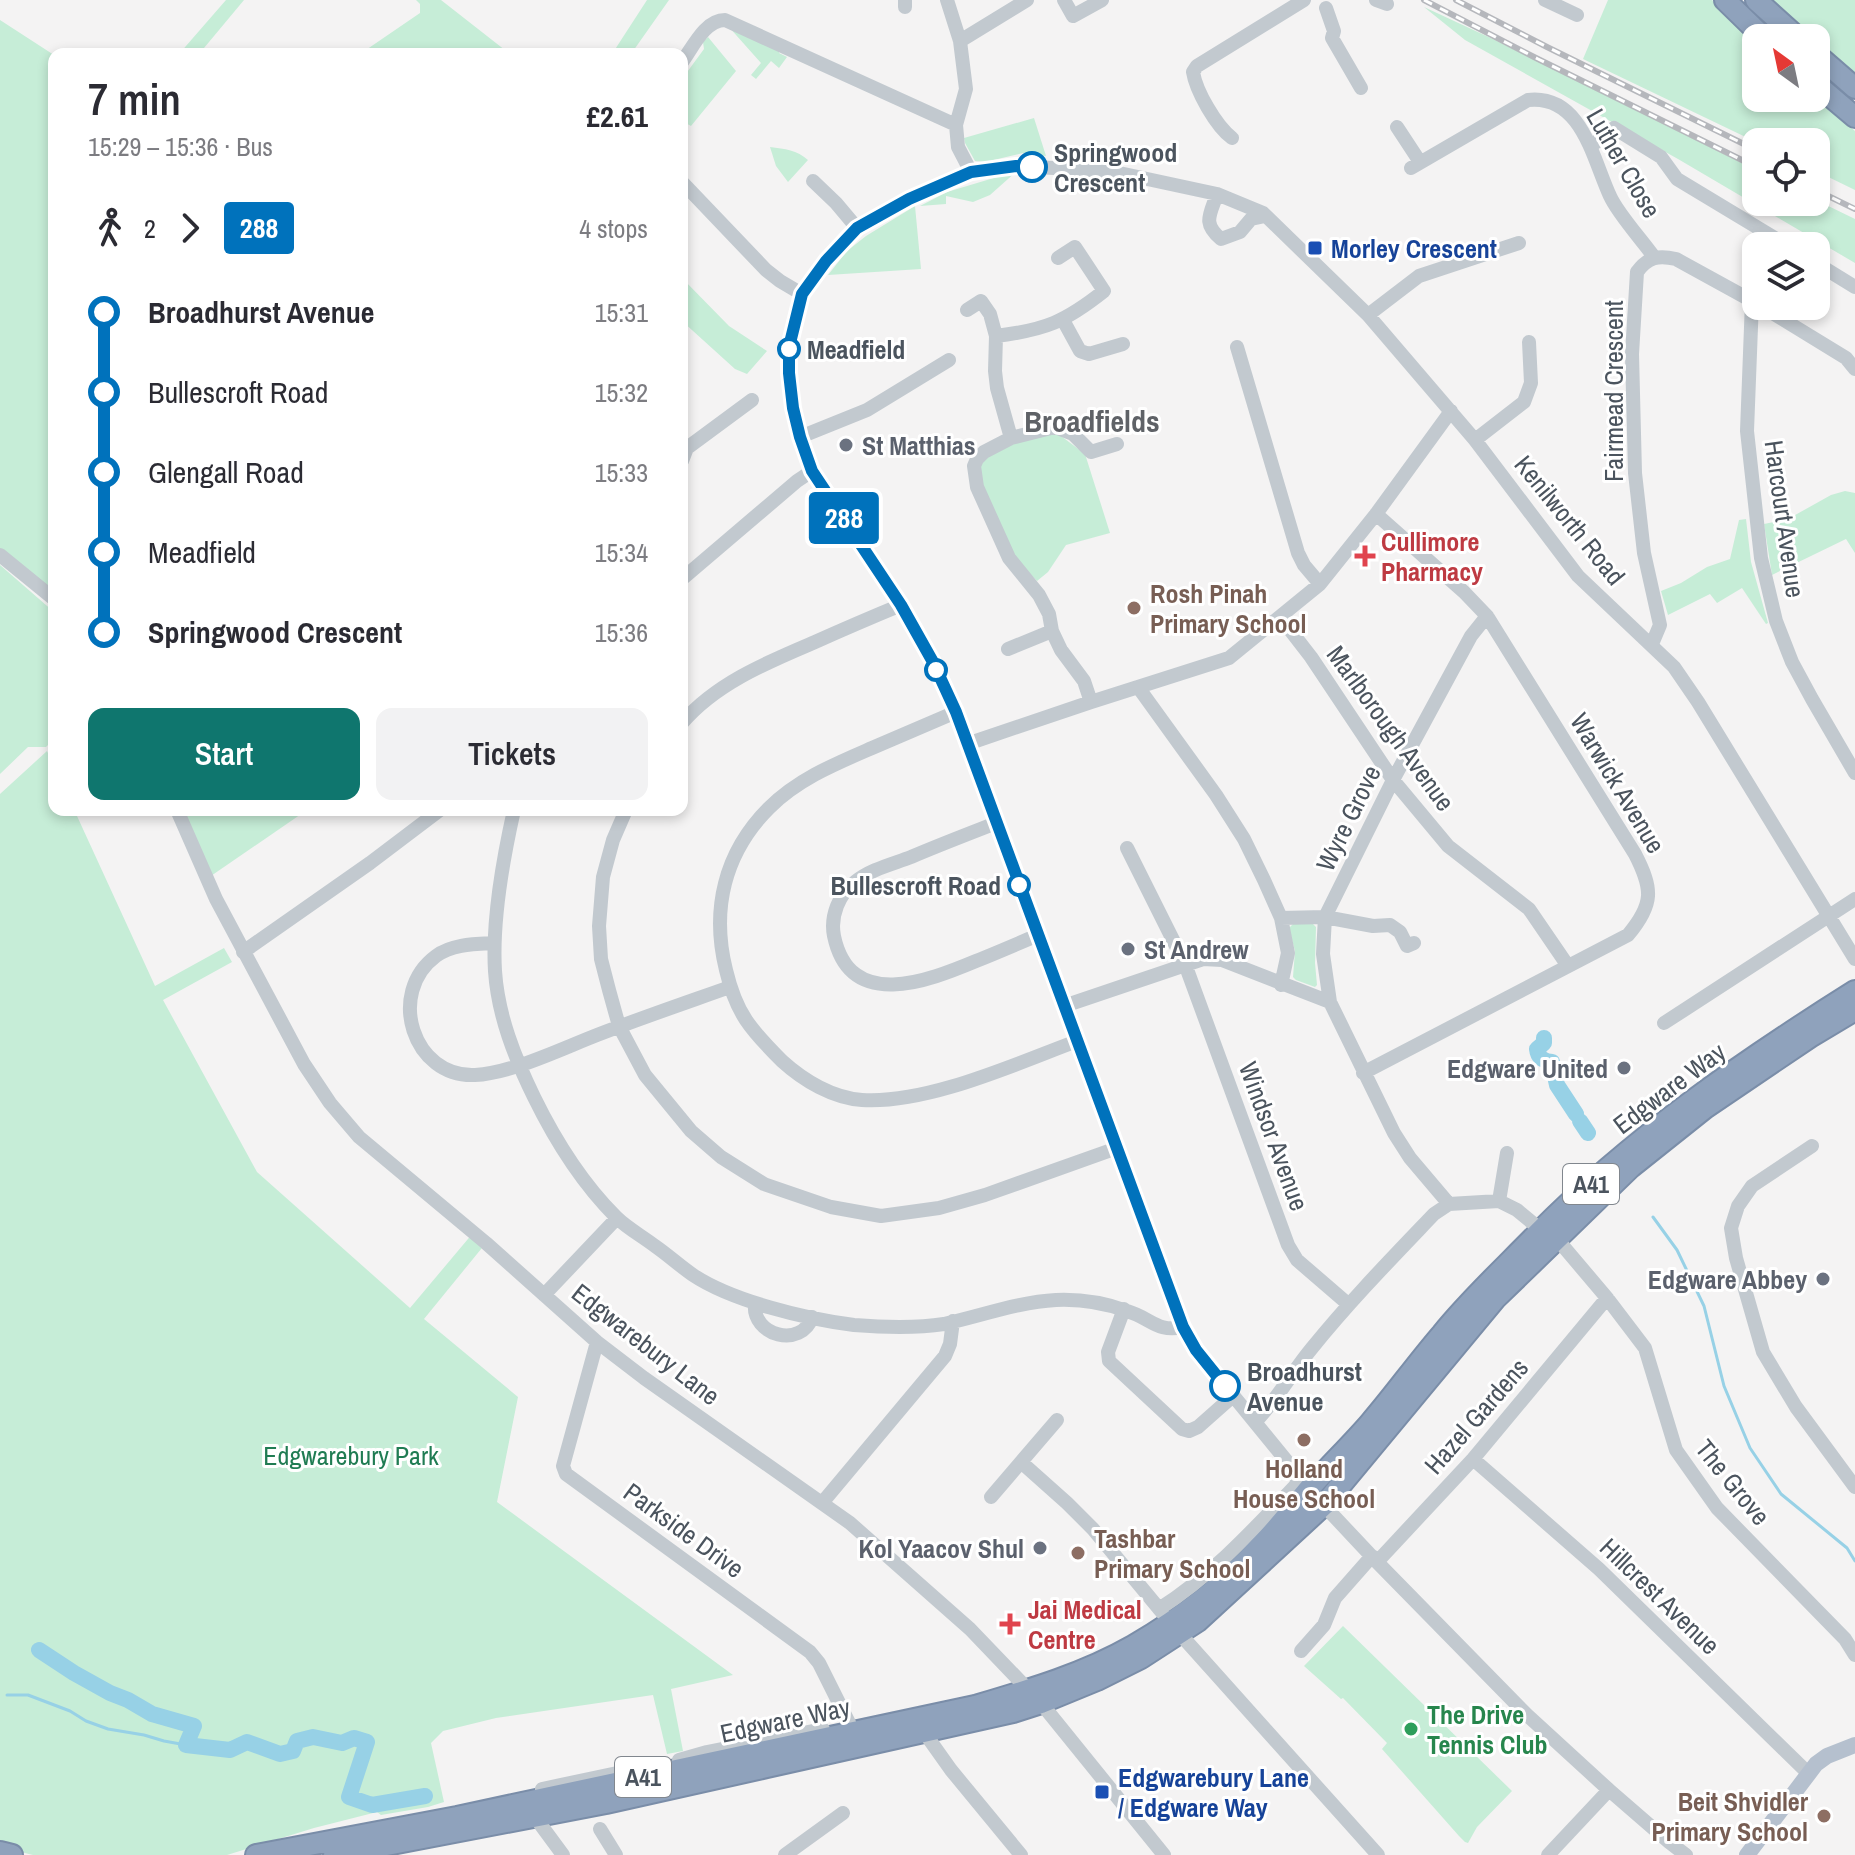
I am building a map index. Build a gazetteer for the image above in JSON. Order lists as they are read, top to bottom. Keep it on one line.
{"streets":{"highway":["Edgware Way","A41"],"street":["Luther Close","Fairmead Crescent","Harcourt Avenue","Kenilworth Road","Marlborough Avenue","Warwick Avenue","Wyre Grove","Windsor Avenue","Edgwarebury Lane","Hazel Gardens","The Grove","Parkside Drive","Hillcrest Avenue"]},"crossings":[["Luther Close","Fairmead Crescent"],["Fairmead Crescent","Kenilworth Road"],["Marlborough Avenue","Warwick Avenue"],["Marlborough Avenue","Wyre Grove"],["Warwick Avenue","Wyre Grove"],["Edgware Way","Edgwarebury Lane"],["Edgware Way","The Grove"],["Edgware Way","Parkside Drive"],["Edgwarebury Lane","Parkside Drive"],["Hazel Gardens","The Grove"],["Hazel Gardens","Hillcrest Avenue"]],"districts":["Broadfields"],"parks":["Edgwarebury Park"],"places":{"other":["Springwood Crescent","Meadfield","St Matthias","Rosh Pinah Primary School","Bullescroft Road","St Andrew","Edgware United","Edgware Abbey","Broadhurst Avenue","Holland House School","Kol Yaacov Shul","Tashbar Primary School","The Drive Tennis Club","Beit Shvidler Primary School"],"transit":["Morley Crescent","Edgwarebury Lane / Edgware Way"],"health":["Cullimore Pharmacy","Jai Medical Centre"]},"lines":["bus line 288"],"north":"top left","page":{"on_map":"288","heading":["7 min","15:29 – 15:36 · Bus","£2.61"],"legs":["2","288","4 stops"],"list":[{"name":"Broadhurst Avenue","value":"15:31"},{"name":"Bullescroft Road","value":"15:32"},{"name":"Glengall Road","value":"15:33"},{"name":"Meadfield","value":"15:34"},{"name":"Springwood Crescent","value":"15:36"}],"buttons":["Start","Tickets"]}}
